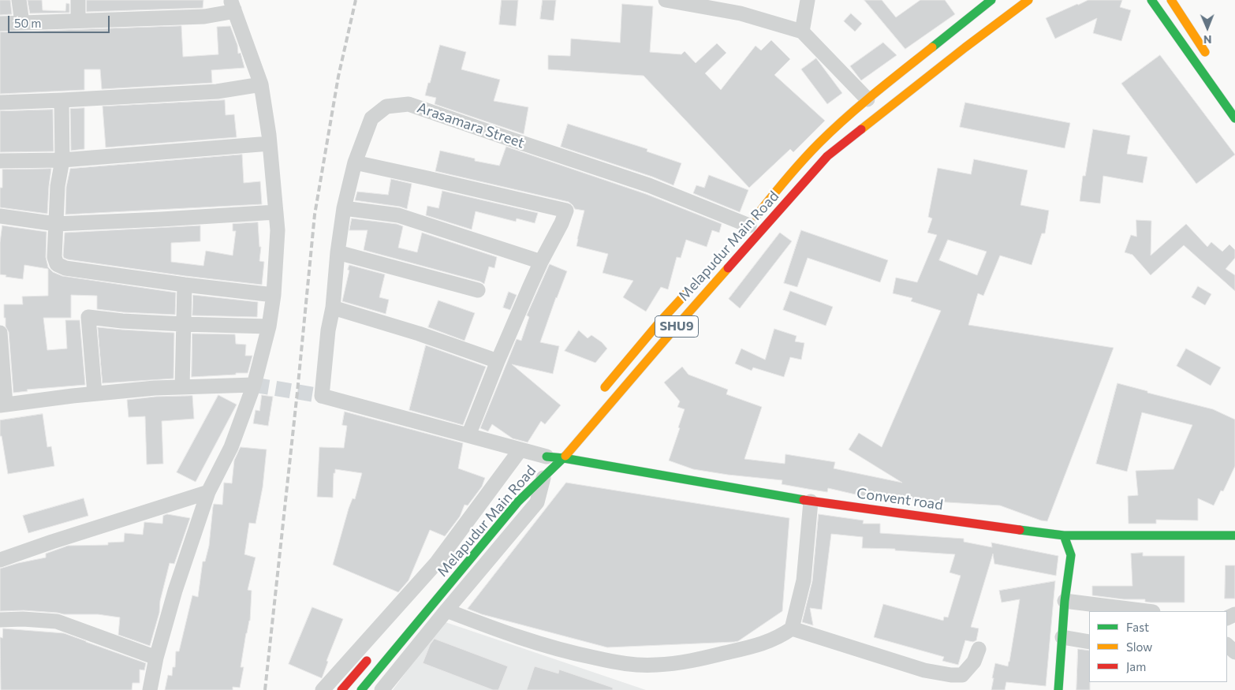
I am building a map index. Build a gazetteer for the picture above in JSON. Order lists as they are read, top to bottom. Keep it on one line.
{"streets":{"main road":["Melapudur Main Road","SHU9","Convent road"],"street":["Arasamara Street"]},"crossings":[["Arasamara Street","Melapudur Main Road"],["Melapudur Main Road","Convent road"]],"legend":["Fast","Slow","Jam"],"scale_bar":"50 m","north":"bottom"}
